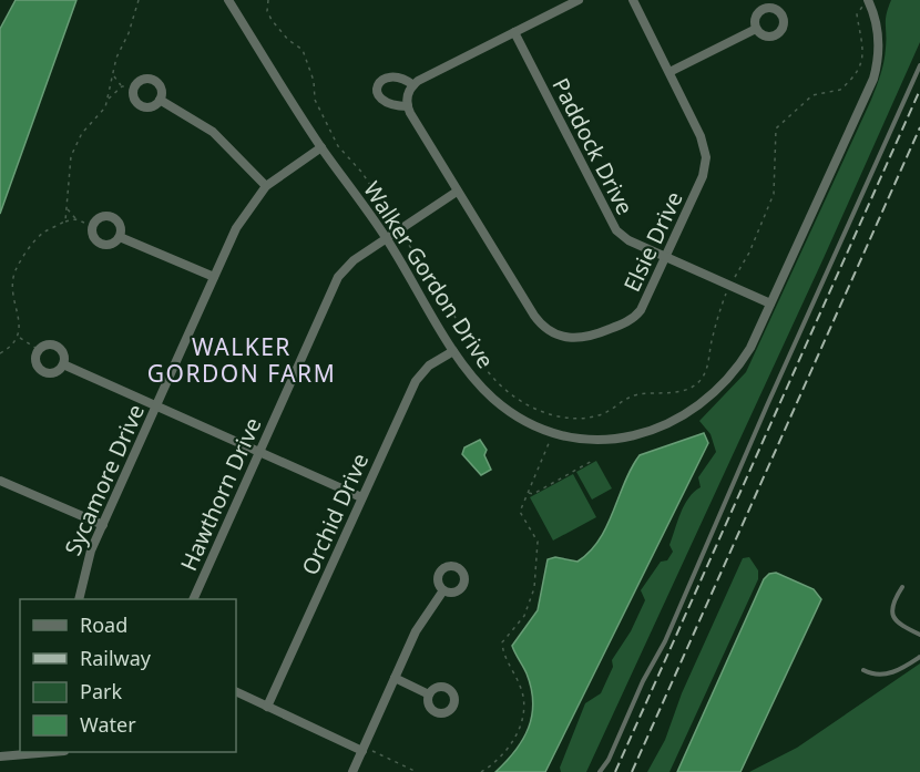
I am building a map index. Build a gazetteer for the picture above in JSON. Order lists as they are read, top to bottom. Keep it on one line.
{"streets":{"street":["Paddock Drive","Elsie Drive","Walker Gordon Drive","Sycamore Drive","Hawthorn Drive","Orchid Drive"]},"crossings":[["Paddock Drive","Elsie Drive"],["Paddock Drive","Walker Gordon Drive"],["Elsie Drive","Hawthorn Drive"],["Walker Gordon Drive","Sycamore Drive"],["Walker Gordon Drive","Hawthorn Drive"],["Walker Gordon Drive","Orchid Drive"]],"districts":["WALKER GORDON FARM"],"legend":["Road","Railway","Park","Water"]}
